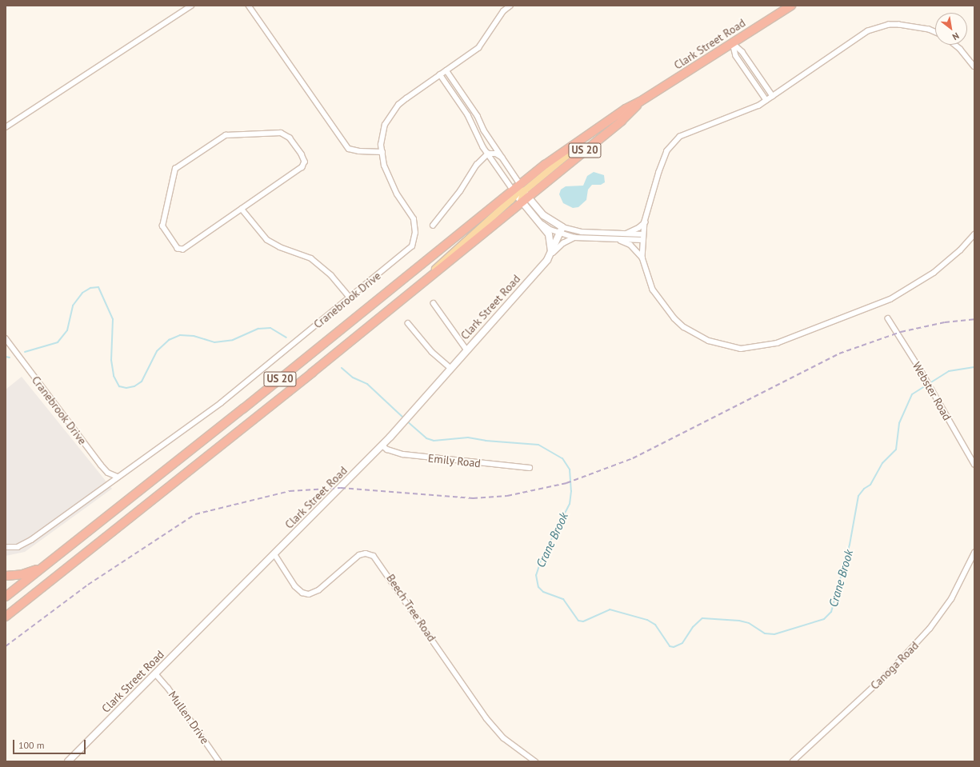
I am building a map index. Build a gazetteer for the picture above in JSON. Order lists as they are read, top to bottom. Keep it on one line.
{"streets":{"highway":["Clark Street Road","US 20"],"street":["Cranebrook Drive","Webster Road","Emily Road","Beech Tree Road","Canoga Road","Mullen Drive"]},"crossings":[["Clark Street Road","US 20"],["Clark Street Road","Emily Road"],["Clark Street Road","Beech Tree Road"],["Clark Street Road","Mullen Drive"]],"water":["Crane Brook"],"scale_bar":"100 m","north":"bottom right"}
